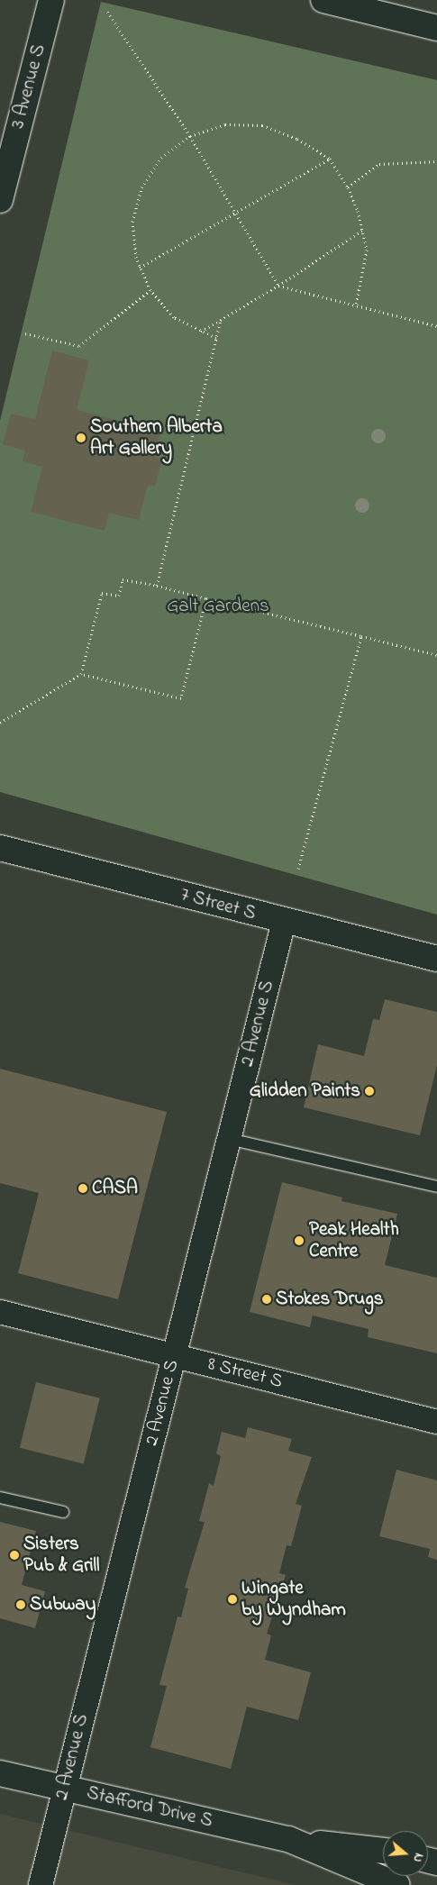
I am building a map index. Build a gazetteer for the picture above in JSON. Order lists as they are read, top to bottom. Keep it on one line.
{"streets":{"main road":["3 Avenue S","7 Street S","Stafford Drive S"],"street":["2 Avenue S","8 Street S"]},"crossings":[["7 Street S","2 Avenue S"],["2 Avenue S","8 Street S"],["2 Avenue S","Stafford Drive S"]],"parks":["Galt Gardens"],"places":["Southern Alberta Art Gallery","Glidden Paints","CASA","Peak Health Centre","Stokes Drugs","Sisters Pub & Grill","Wingate by Wyndham","Subway"],"north":"right"}
